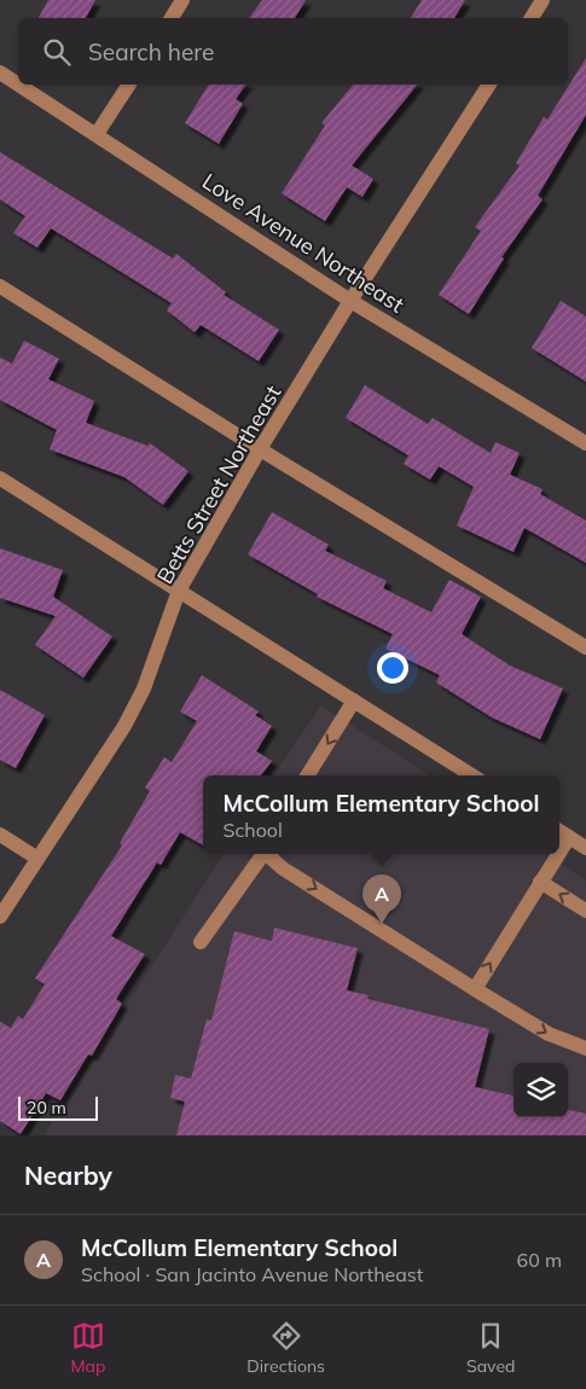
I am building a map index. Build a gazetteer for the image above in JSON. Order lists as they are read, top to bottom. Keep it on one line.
{"streets":{"street":["Love Avenue Northeast","Betts Street Northeast"]},"crossings":[["Love Avenue Northeast","Betts Street Northeast"]],"scale_bar":"20 m","page":{"search":"Search here","popup":["McCollum Elementary School","School"],"pins":"A","scale":"20 m","heading":"Nearby","list":[{"mark":"A","name":"McCollum Elementary School","note":"School · San Jacinto Avenue Northeast","value":"60 m"}],"nav":["Map","Directions","Saved"]}}
